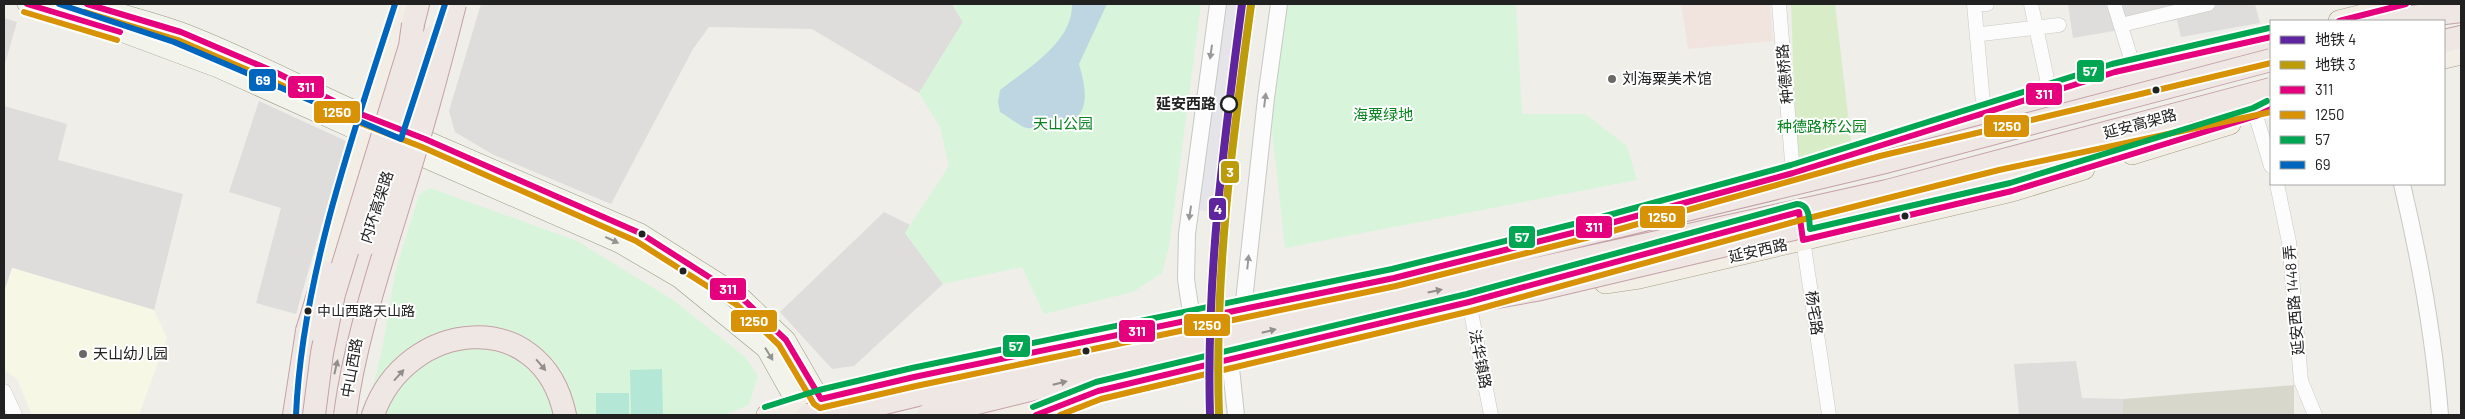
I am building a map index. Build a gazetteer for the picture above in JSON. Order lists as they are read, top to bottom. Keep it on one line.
{"streets":{"highway":["延安高架路","内环高架路"],"main road":["延安西路","中山西路"],"street":["种德桥路","延安西路 1448 弄","杨宅路","法华镇路"]},"crossings":[["延安西路","杨宅路"],["延安西路","法华镇路"]],"parks":["海粟绿地","天山公园","种德路桥公园"],"places":["刘海粟美术馆","延安西路","中山西路天山路","天山幼儿园"],"lines":["metro line 4","transit line 311","transit line 69","metro line 3","transit line 1250","transit line 57"],"legend":["地铁 4","地铁 3","311","1250","57","69"]}
